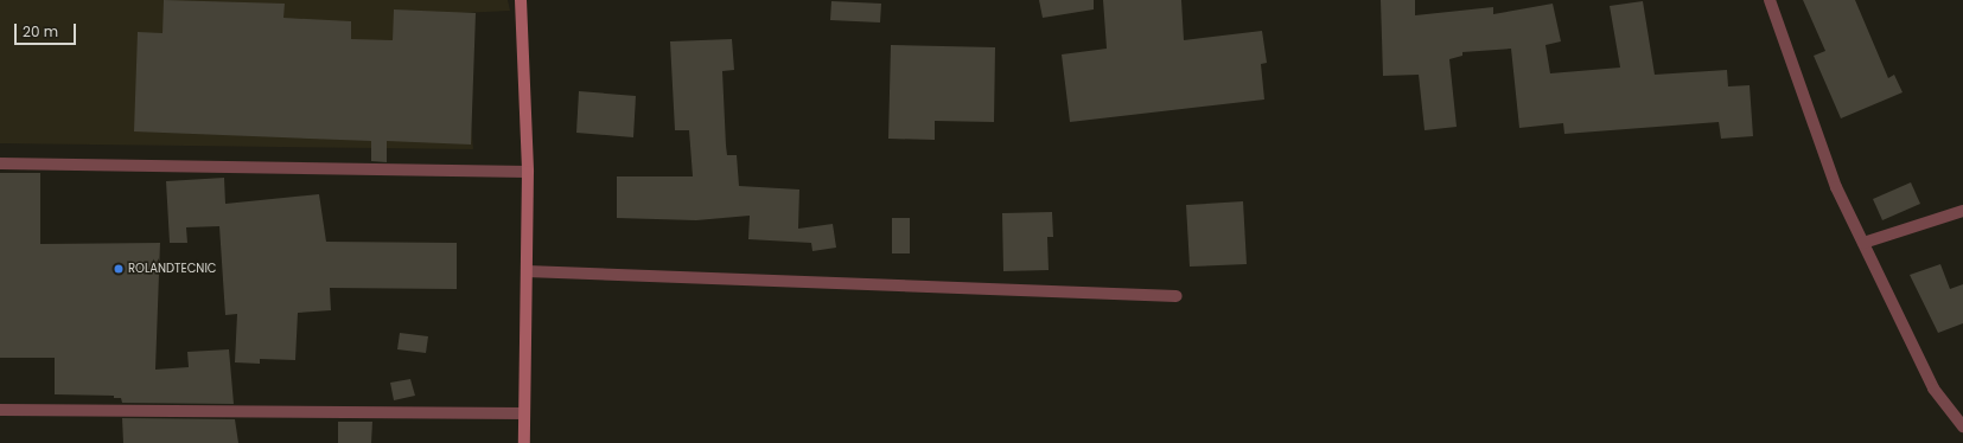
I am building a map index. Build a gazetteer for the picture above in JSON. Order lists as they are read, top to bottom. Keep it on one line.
{"places":["ROLANDTECNIC"],"scale_bar":"20 m"}
